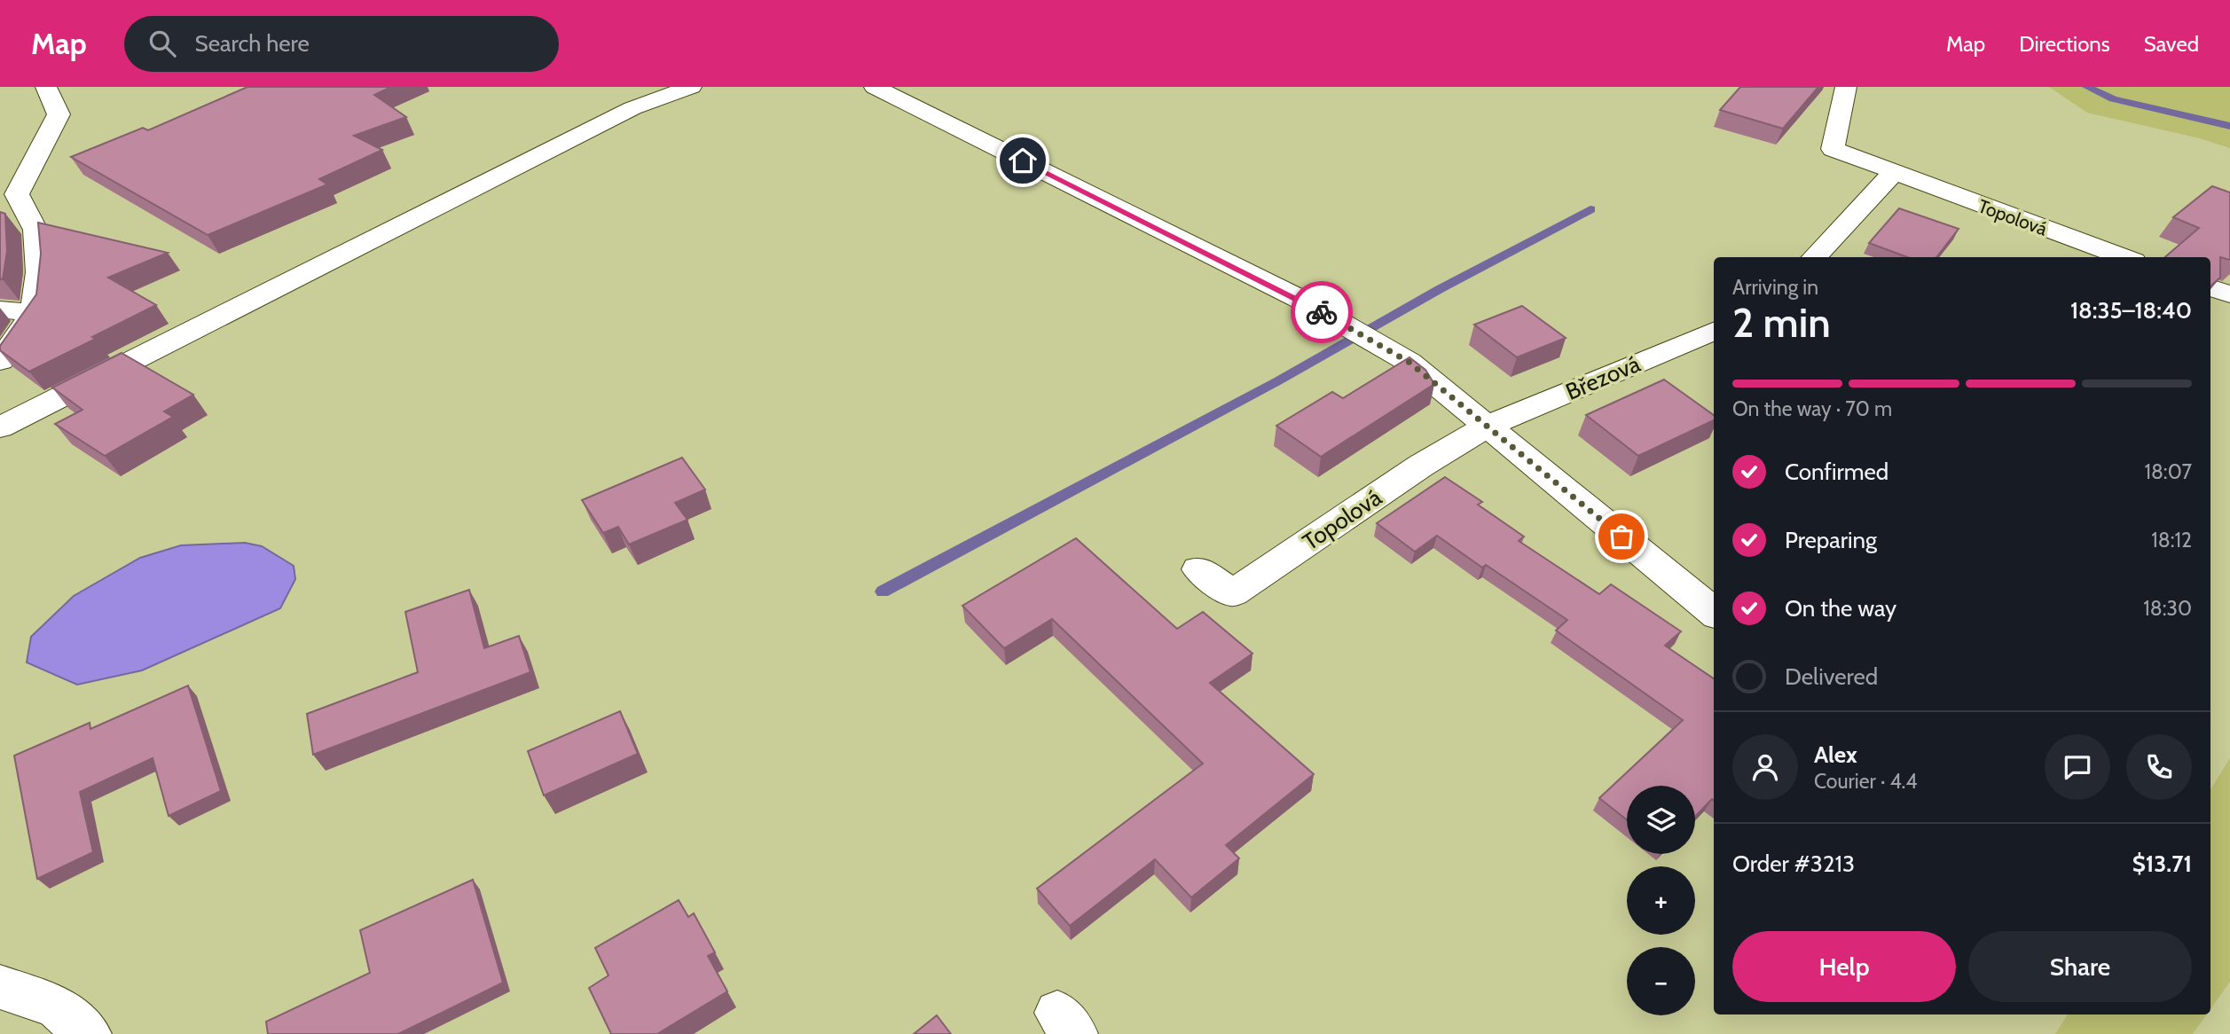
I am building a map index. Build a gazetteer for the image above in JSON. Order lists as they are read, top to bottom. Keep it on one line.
{"streets":{"street":["Topolová","Březová"]},"crossings":[["Topolová","Březová"]],"page":{"header":"Map","search":"Search here","nav":["Map","Directions","Saved"],"heading":["2 min","Arriving in","18:35–18:40"],"panel":["Alex","Courier · 4.4","Order #3213","$13.71"],"bar":"On the way · 70 m","list":[["Confirmed","18:07"],["Preparing","18:12"],["On the way","18:30"],"Delivered"],"map_buttons":["+","−"],"buttons":["Help","Share"]}}
